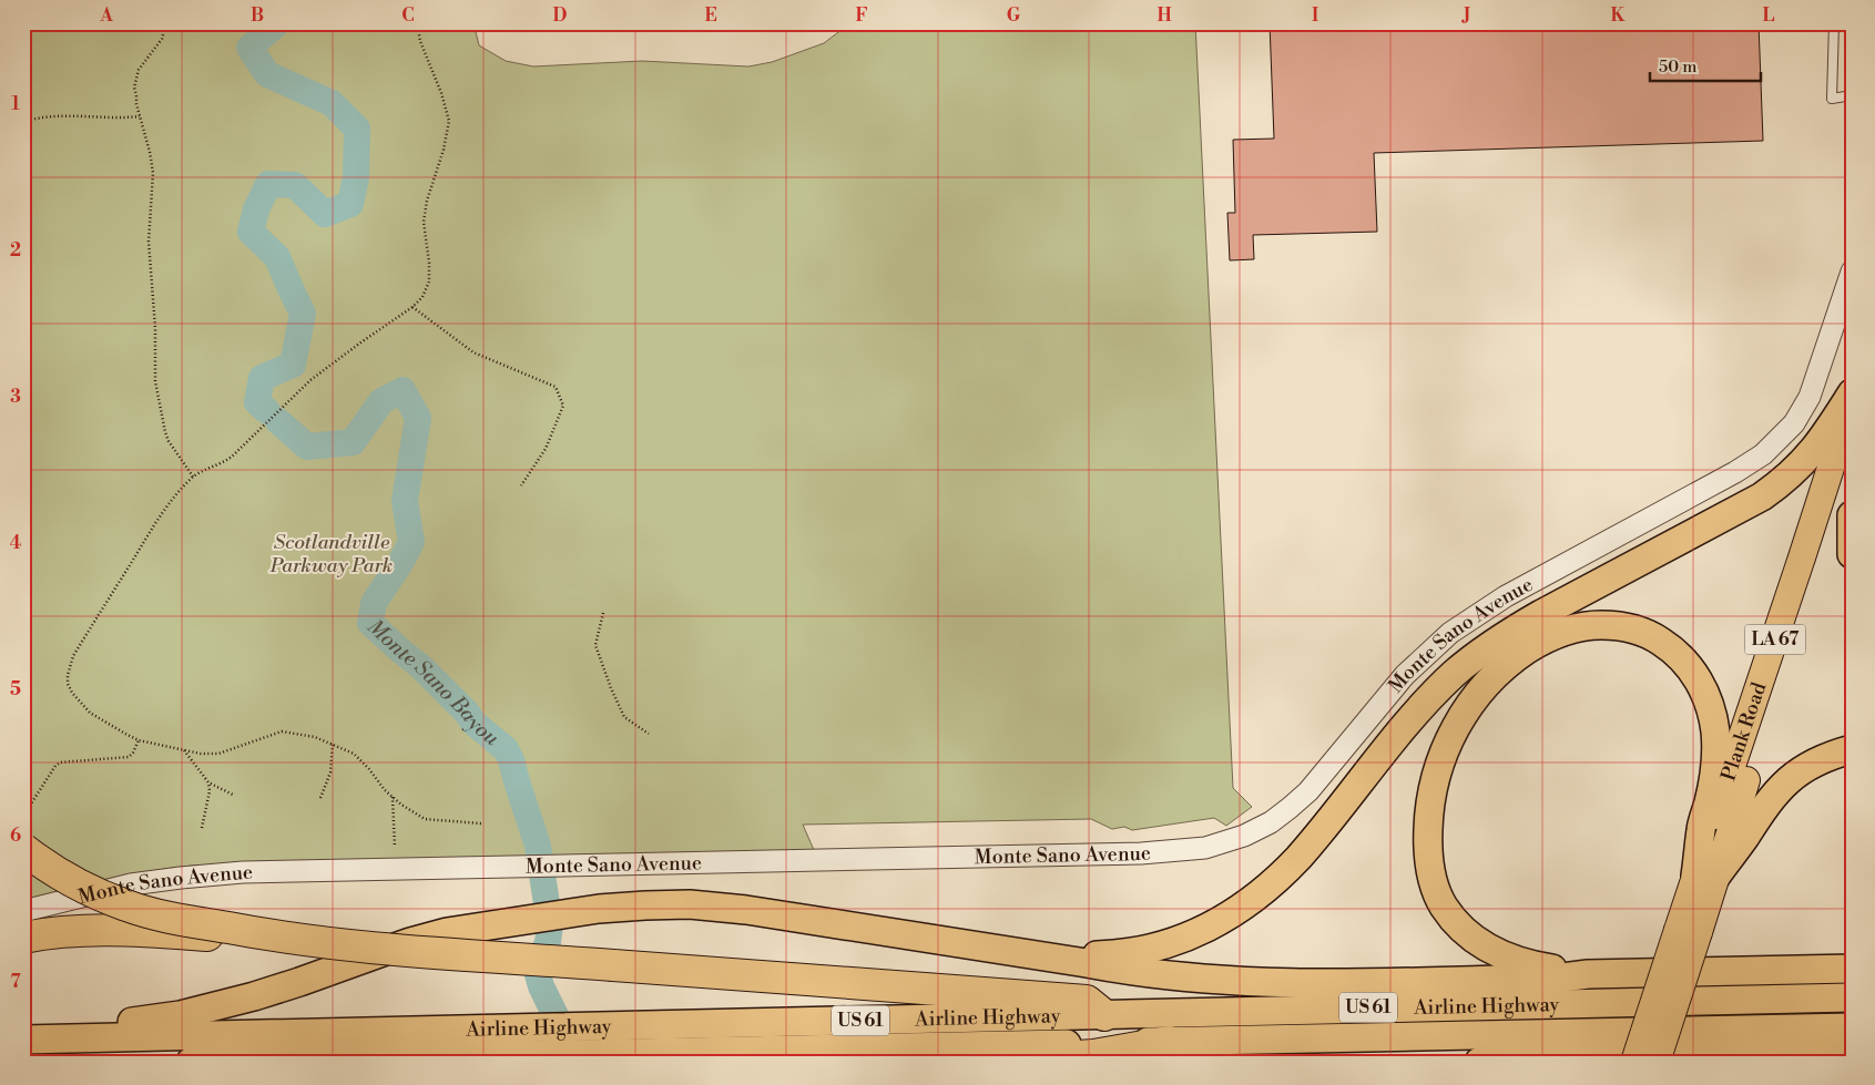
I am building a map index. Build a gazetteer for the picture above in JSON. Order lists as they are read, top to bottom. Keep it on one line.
{"streets":{"highway":["Airline Highway","US 61"],"main road":["LA 67","Plank Road"],"street":["Monte Sano Avenue"]},"water":["Monte Sano Bayou"],"parks":["Scotlandville Parkway Park"],"scale_bar":"50 m","grid":{"columns":["A","B","C","D","E","F","G","H","I","J","K","L"],"rows":["1","2","3","4","5","6","7"]}}
